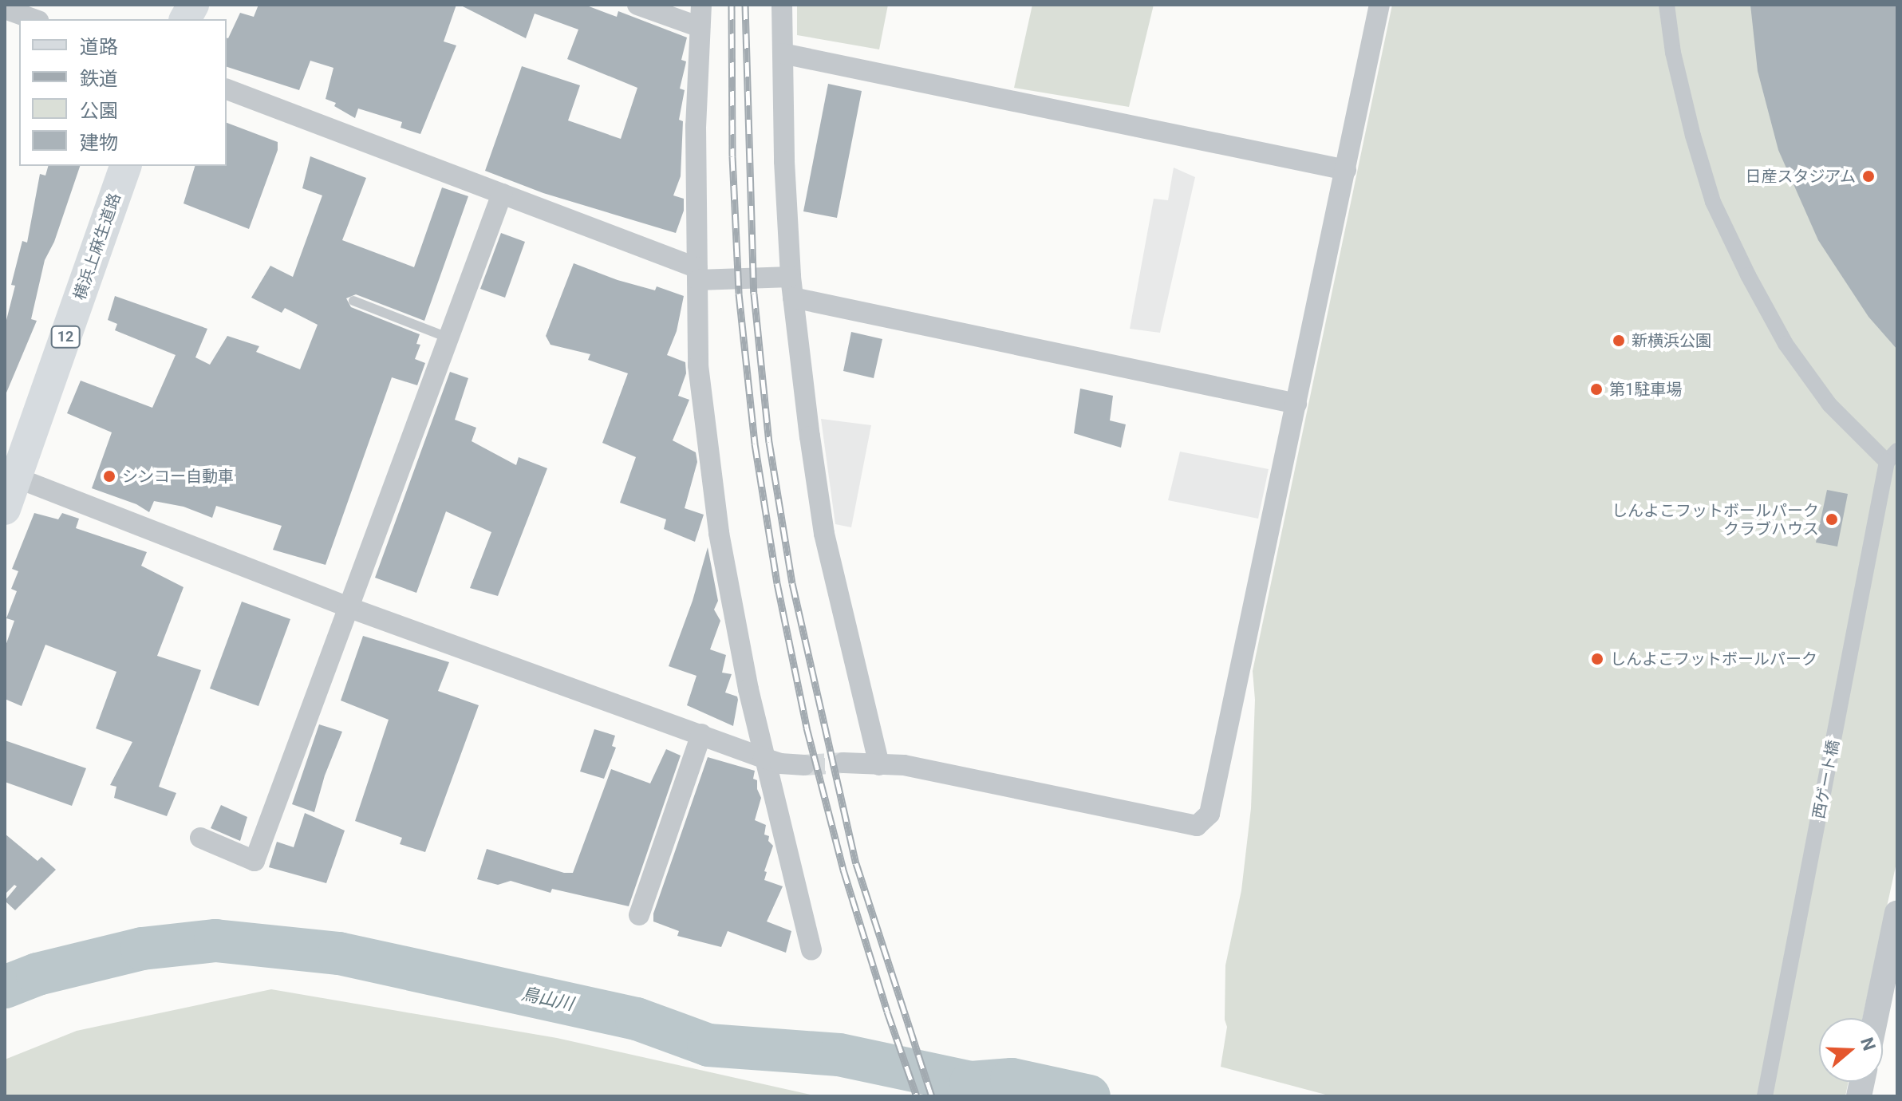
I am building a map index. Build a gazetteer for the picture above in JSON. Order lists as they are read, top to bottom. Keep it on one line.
{"streets":{"main road":["横浜上麻生道路","12"],"street":["西ゲート橋"]},"water":["鳥山川"],"places":["日産スタジアム","新横浜公園","第1駐車場","シンコー自動車","しんよこフットボールパーク クラブハウス","しんよこフットボールパーク"],"legend":["道路","鉄道","公園","建物"],"north":"right"}
